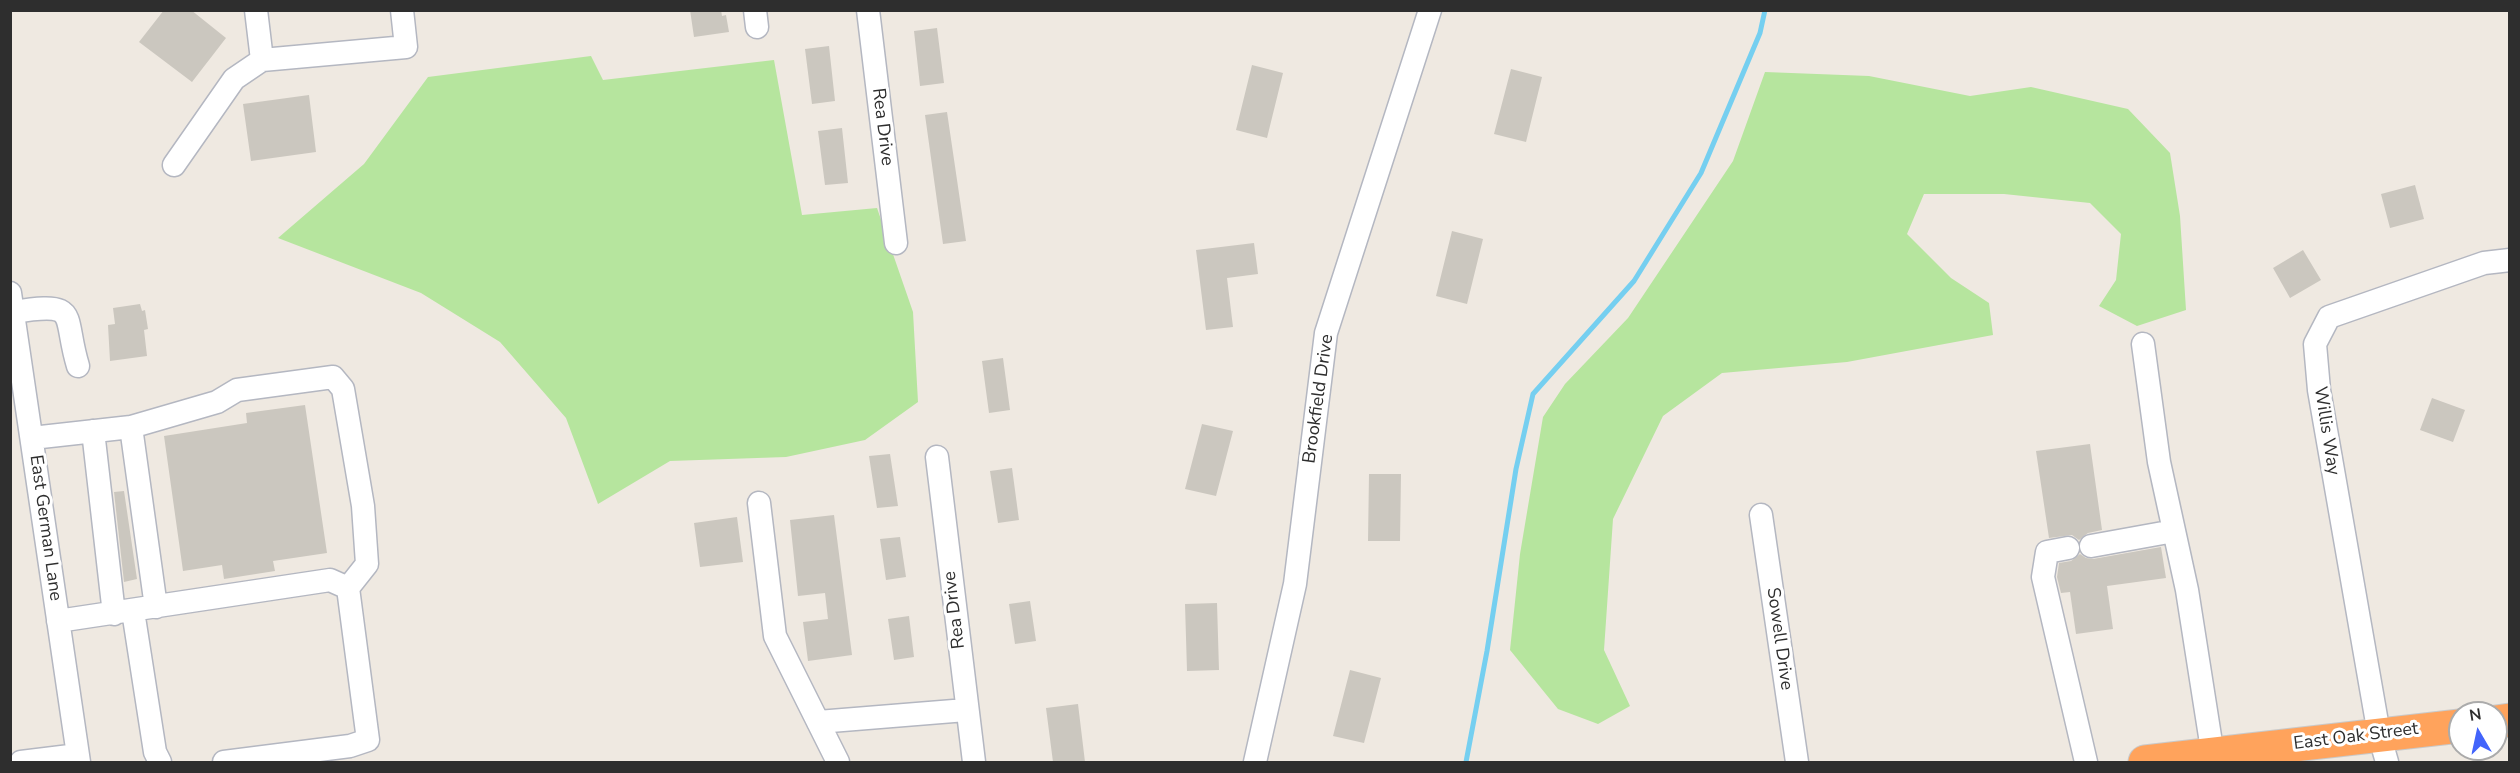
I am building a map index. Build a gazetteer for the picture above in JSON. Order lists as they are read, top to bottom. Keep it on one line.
{"streets":{"highway":["East Oak Street"],"street":["Rea Drive","Brookfield Drive","Willis Way","East German Lane","Sowell Drive"]},"crossings":[["Willis Way","East Oak Street"]],"north":"top"}
